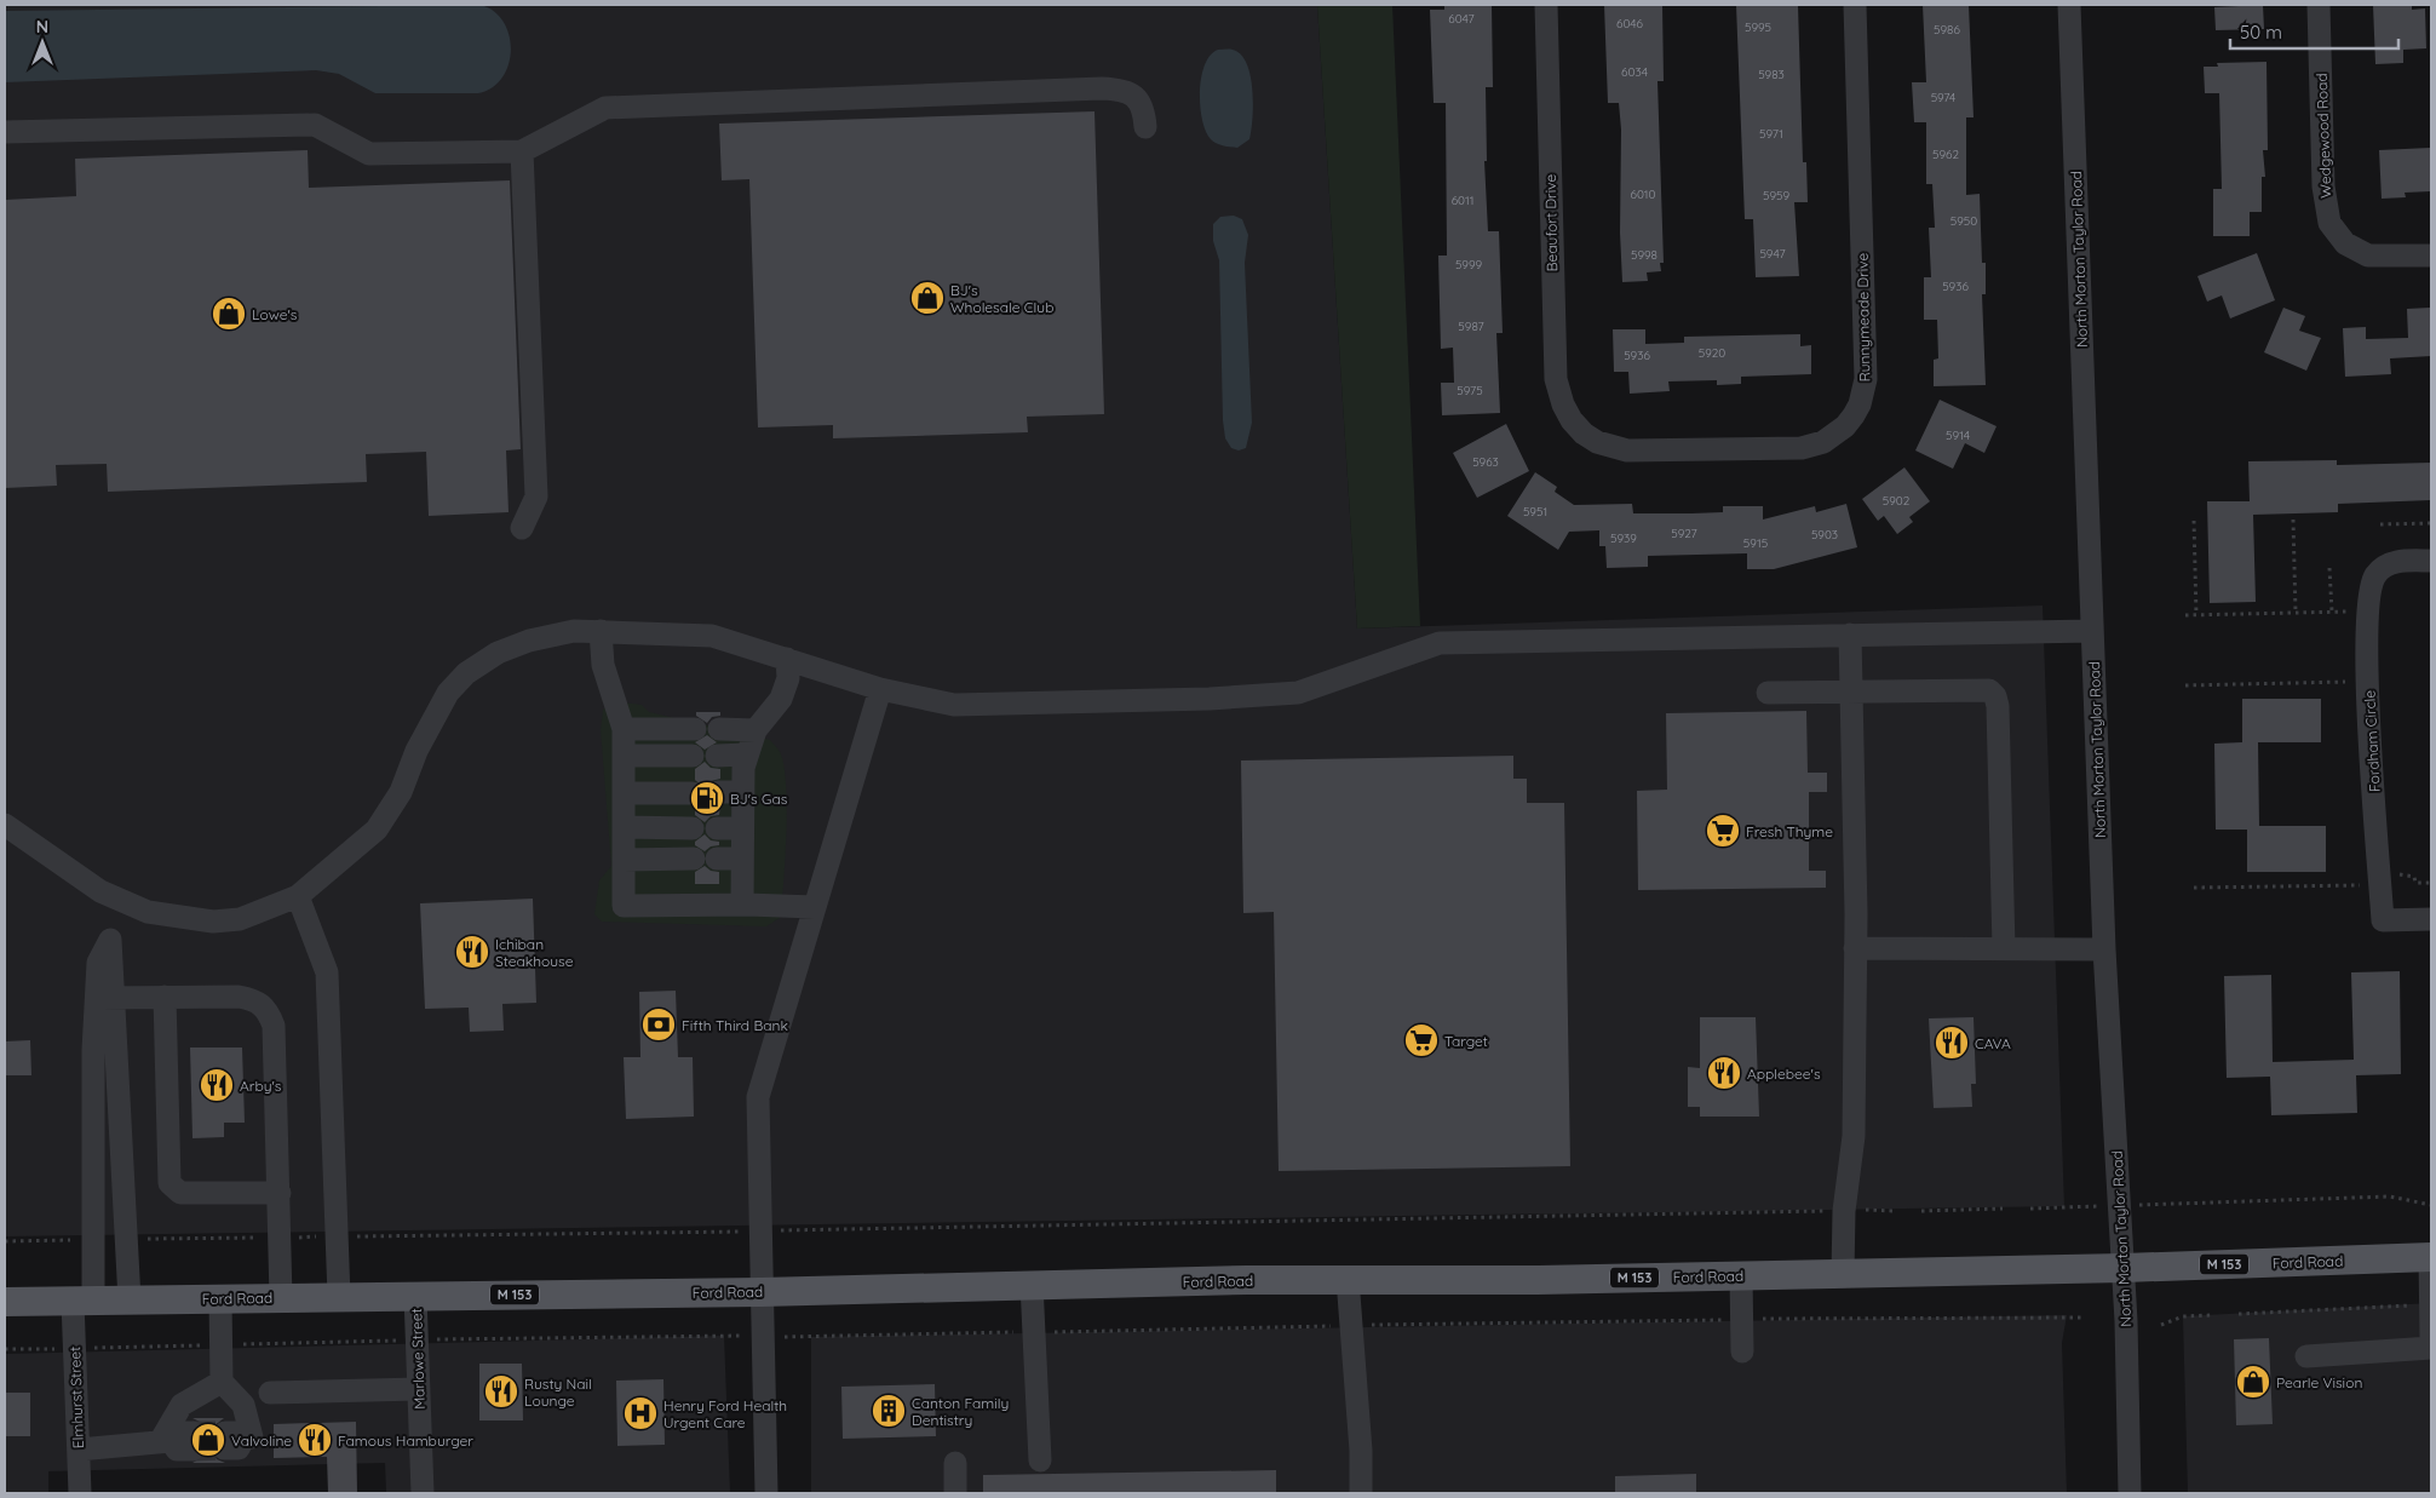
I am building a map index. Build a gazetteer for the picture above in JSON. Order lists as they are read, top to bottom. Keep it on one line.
{"streets":{"main road":["Ford Road","M 153"],"street":["Wedgewood Road","Beaufort Drive","North Morton Taylor Road","Runnymeade Drive","Fordham Circle","Marlowe Street","Elmhurst Street"]},"crossings":[["Beaufort Drive","Runnymeade Drive"],["North Morton Taylor Road","Ford Road"],["Ford Road","Marlowe Street"],["Ford Road","Elmhurst Street"]],"places":{"shop":["BJ's Wholesale Club","Lowe's","Pearle Vision","Valvoline"],"fuel station":["BJ's Gas"],"supermarket":["Fresh Thyme","Target"],"restaurant":["Ichiban Steakhouse","CAVA","Applebee's","Arby's","Rusty Nail Lounge","Famous Hamburger"],"bank":["Fifth Third Bank"],"building":["Canton Family Dentistry"],"hospital":["Henry Ford Health Urgent Care"]},"house_numbers":["6047","6046","5995","5986","6034","5983","5974","5971","5962","6010","5959","6011","5950","5947","5998","5999","5936","5987","5920","5936","5975","5914","5963","5902","5951","5927","5903","5939","5915"],"scale_bar":"50 m","north":"top"}
